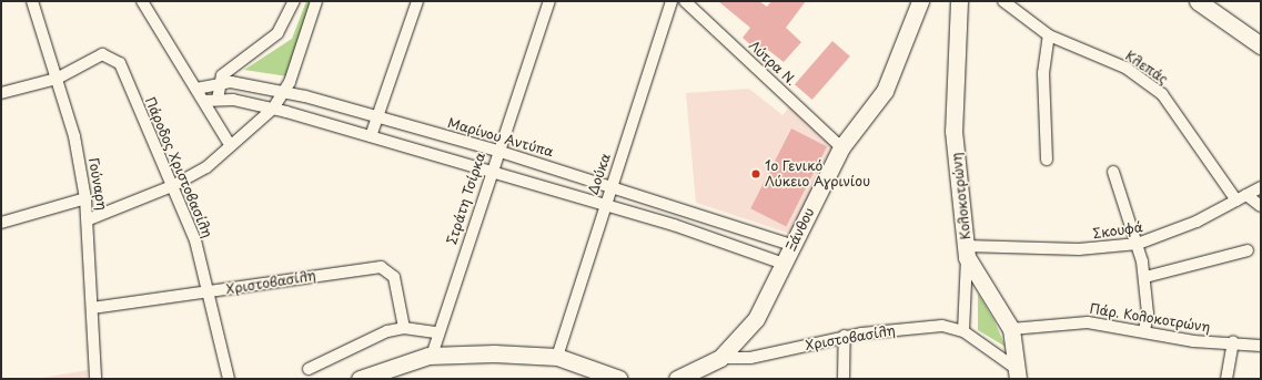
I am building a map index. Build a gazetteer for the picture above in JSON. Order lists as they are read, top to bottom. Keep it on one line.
{"streets":{"main road":["Κολοκοτρώνη","Ξάνθου","Χριστοβασίλη"],"street":["Λύτρα Ν.","Κλεπάς","Μαρίνου Αντύπα","Πάροδος Χριστοβασίλη","Δούκα","Γούναρη","Στράτη Τσίρκα","Σκουφά","Πάρ. Κολοκοτρώνη"]},"crossings":[["Λύτρα Ν.","Ξάνθου"],["Κλεπάς","Σκουφά"],["Μαρίνου Αντύπα","Δούκα"],["Μαρίνου Αντύπα","Στράτη Τσίρκα"],["Μαρίνου Αντύπα","Ξάνθου"],["Πάροδος Χριστοβασίλη","Γούναρη"],["Πάροδος Χριστοβασίλη","Χριστοβασίλη"],["Γούναρη","Χριστοβασίλη"],["Κολοκοτρώνη","Σκουφά"],["Κολοκοτρώνη","Χριστοβασίλη"],["Κολοκοτρώνη","Πάρ. Κολοκοτρώνη"],["Ξάνθου","Χριστοβασίλη"]],"places":["1ο Γενικό Λύκειο Αγρινίου"]}
